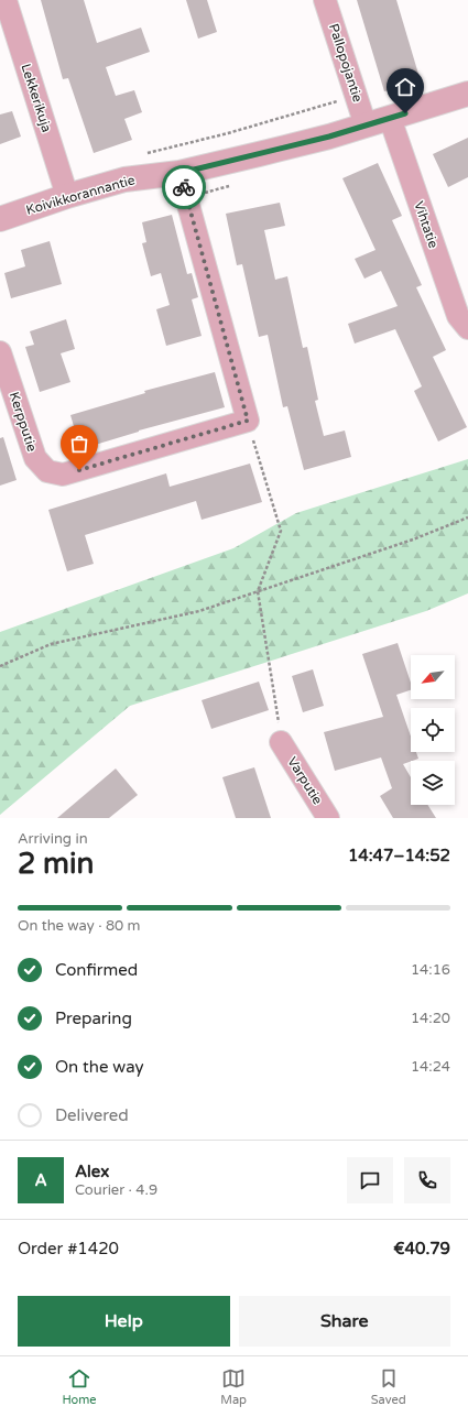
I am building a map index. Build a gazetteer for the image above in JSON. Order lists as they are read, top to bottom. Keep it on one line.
{"streets":{"street":["Pallopojantie","Lekkerikuja","Koivikkorannantie","Vihtatie","Kerpputie","Varputie"]},"crossings":[["Pallopojantie","Koivikkorannantie"],["Lekkerikuja","Koivikkorannantie"],["Koivikkorannantie","Vihtatie"]],"north":"bottom left","page":{"heading":["2 min","Arriving in","14:47–14:52"],"panel":["Alex","Courier · 4.9","Order #1420","€40.79"],"bar":"On the way · 80 m","list":[["Confirmed","14:16"],["Preparing","14:20"],["On the way","14:24"],"Delivered"],"round":"A","buttons":["Help","Share"],"tabs":["Home","Map","Saved"]}}
